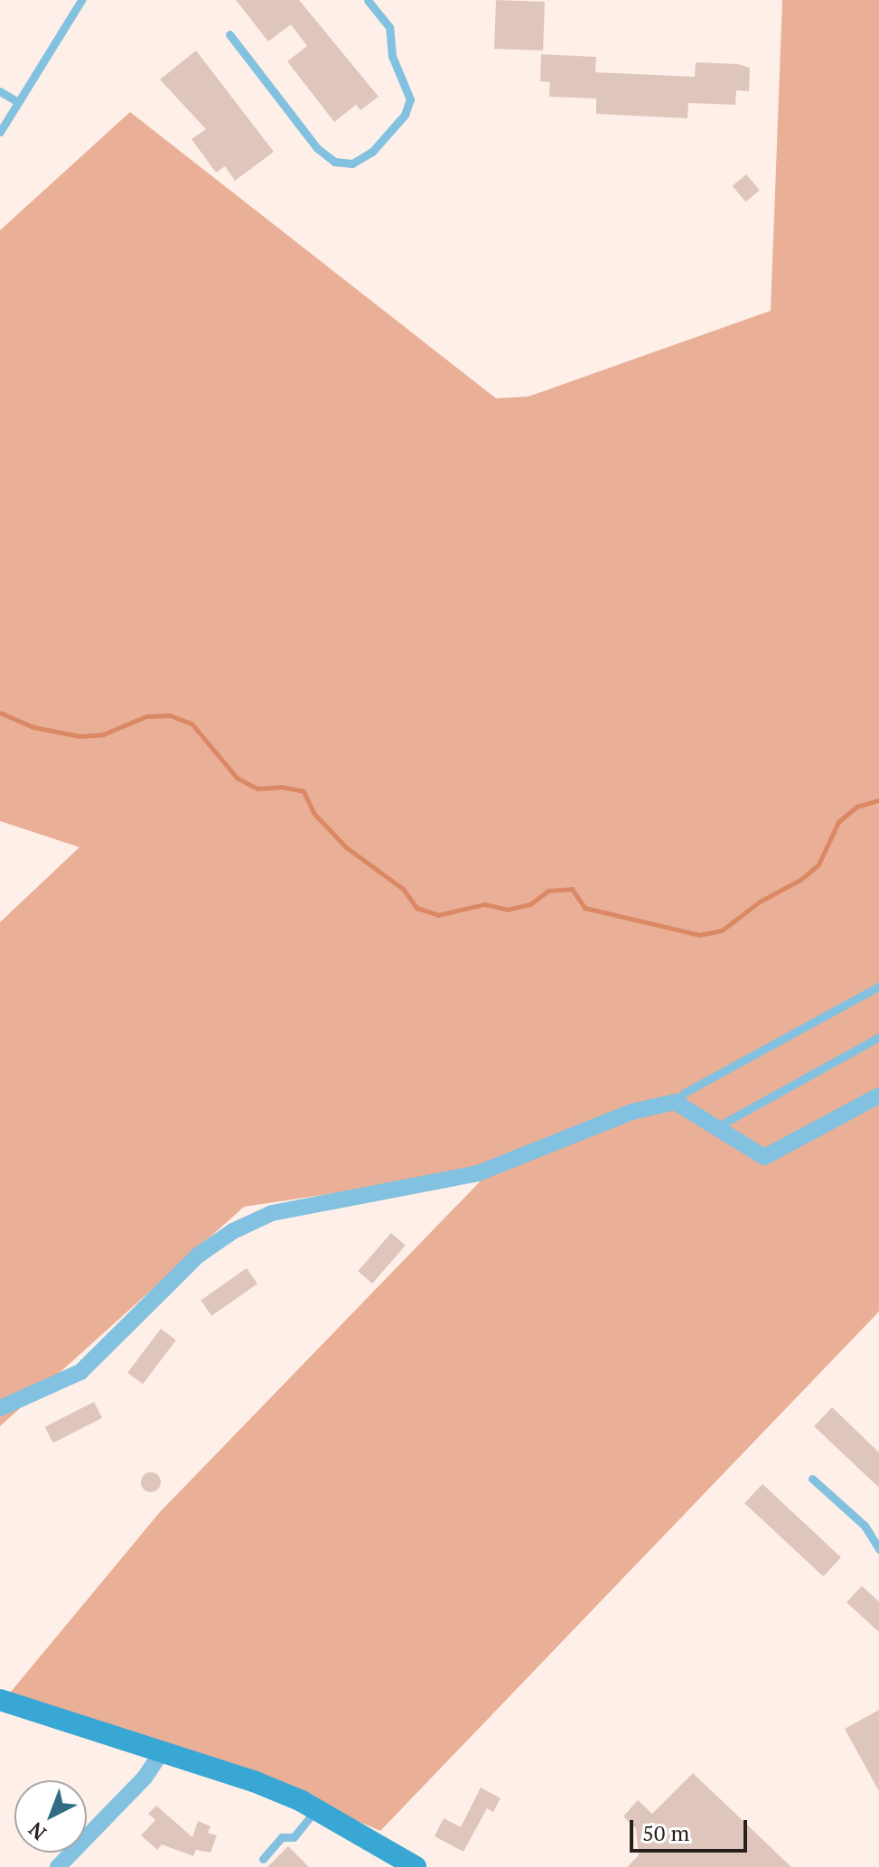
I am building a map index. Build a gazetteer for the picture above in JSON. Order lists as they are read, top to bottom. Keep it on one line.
{"scale_bar":"50 m","north":"bottom left"}
